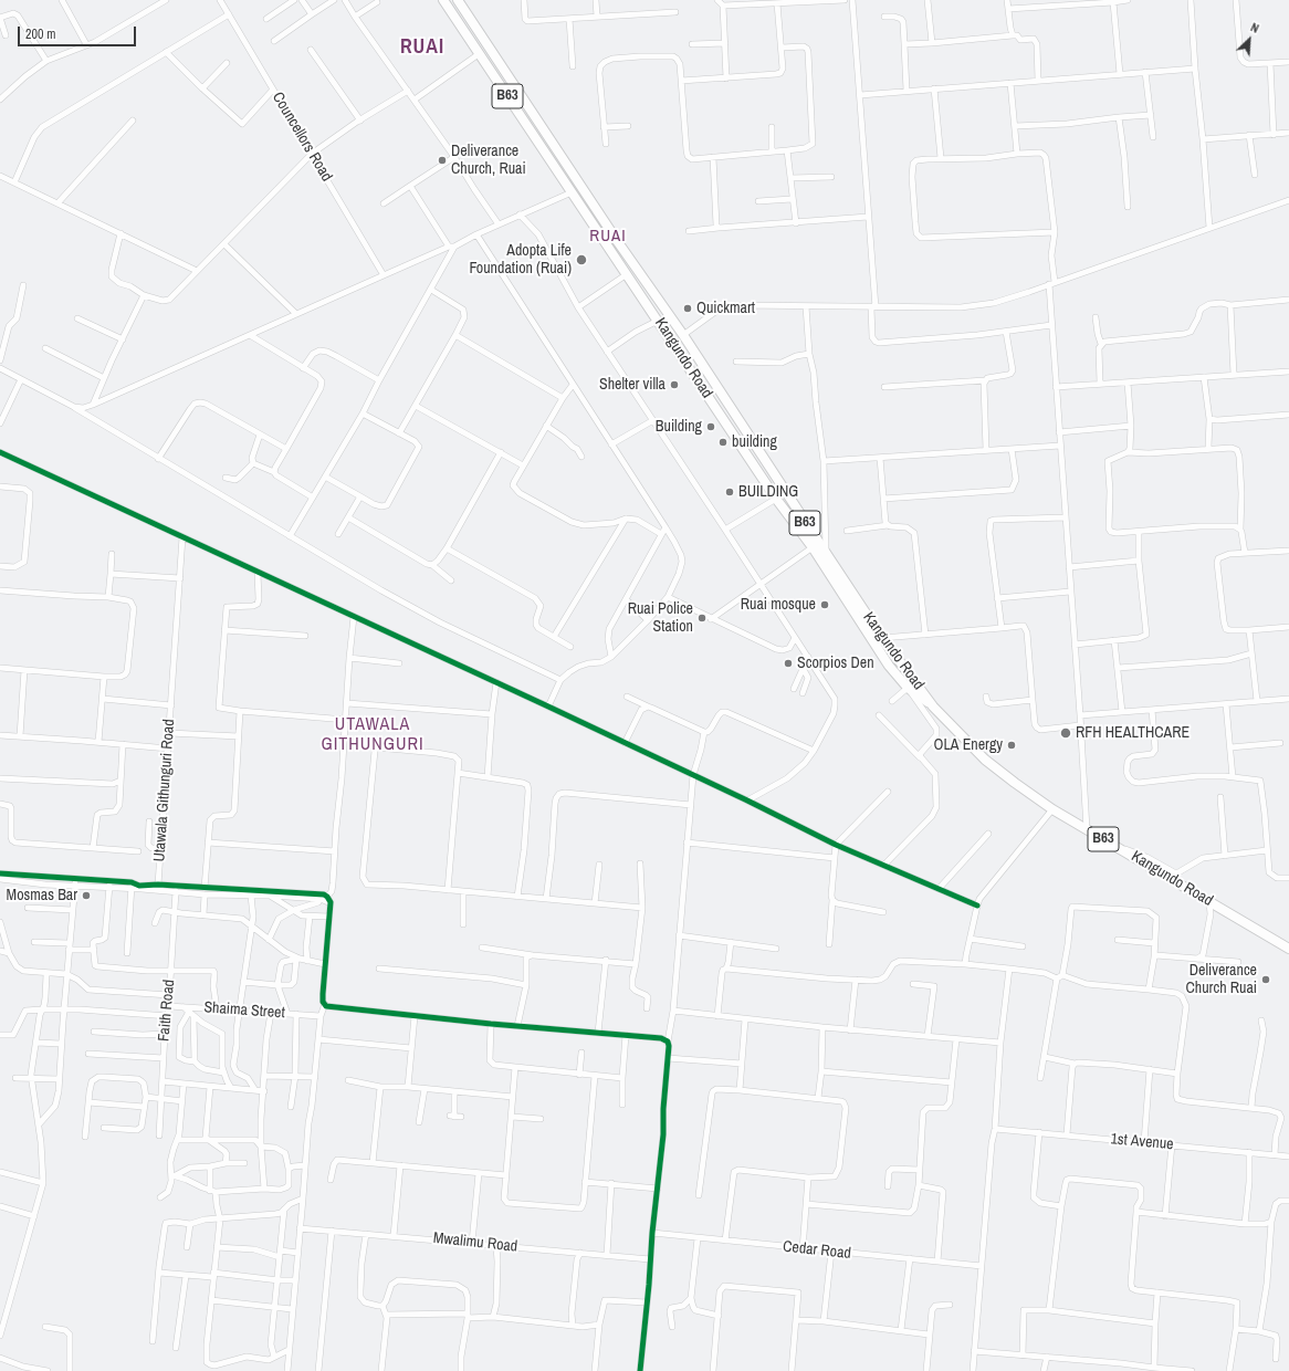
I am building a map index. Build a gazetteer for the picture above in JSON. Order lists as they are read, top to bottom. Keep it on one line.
{"streets":{"highway":["B63","Kangundo Road"],"street":["Councellors Road","Utawala Githunguri Road","Faith Road","Shaima Street","1st Avenue","Mwalimu Road","Cedar Road"]},"crossings":[["Faith Road","Shaima Street"]],"districts":["RUAI","RUAI","UTAWALA GITHUNGURI"],"places":["Deliverance Church, Ruai","Adopta Life Foundation (Ruai)","Quickmart","Shelter villa","Building","building","BUILDING","Ruai mosque","Ruai Police Station","Scorpios Den","RFH HEALTHCARE","OLA Energy","Mosmas Bar","Deliverance Church Ruai"],"scale_bar":"200 m","north":"top right"}
